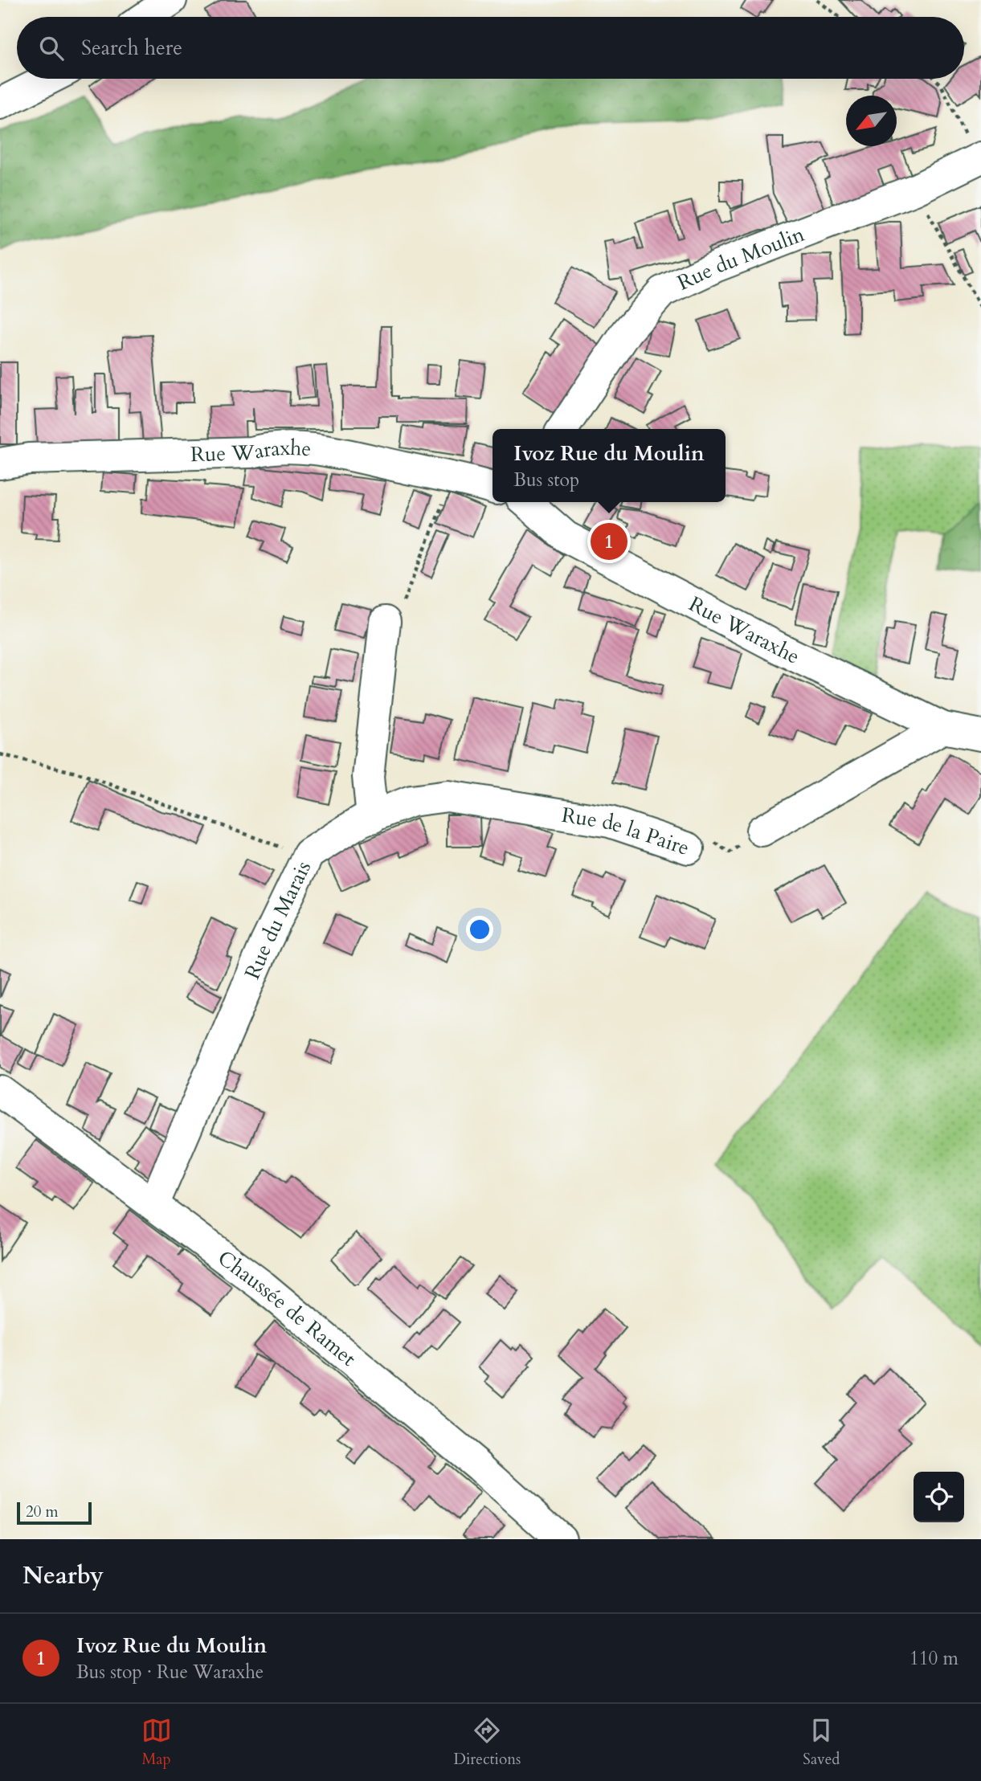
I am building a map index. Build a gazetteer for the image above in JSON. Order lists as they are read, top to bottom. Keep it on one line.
{"streets":{"street":["Rue du Moulin","Rue Waraxhe","Rue de la Paire","Rue du Marais","Chaussée de Ramet"]},"crossings":[["Rue de la Paire","Rue du Marais"],["Rue du Marais","Chaussée de Ramet"]],"scale_bar":"20 m","north":"bottom left","page":{"search":"Search here","popup":["Ivoz Rue du Moulin","Bus stop"],"pins":"1","scale":"20 m","heading":"Nearby","list":[{"mark":"1","name":"Ivoz Rue du Moulin","note":"Bus stop · Rue Waraxhe","value":"110 m"}],"nav":["Map","Directions","Saved"]}}
